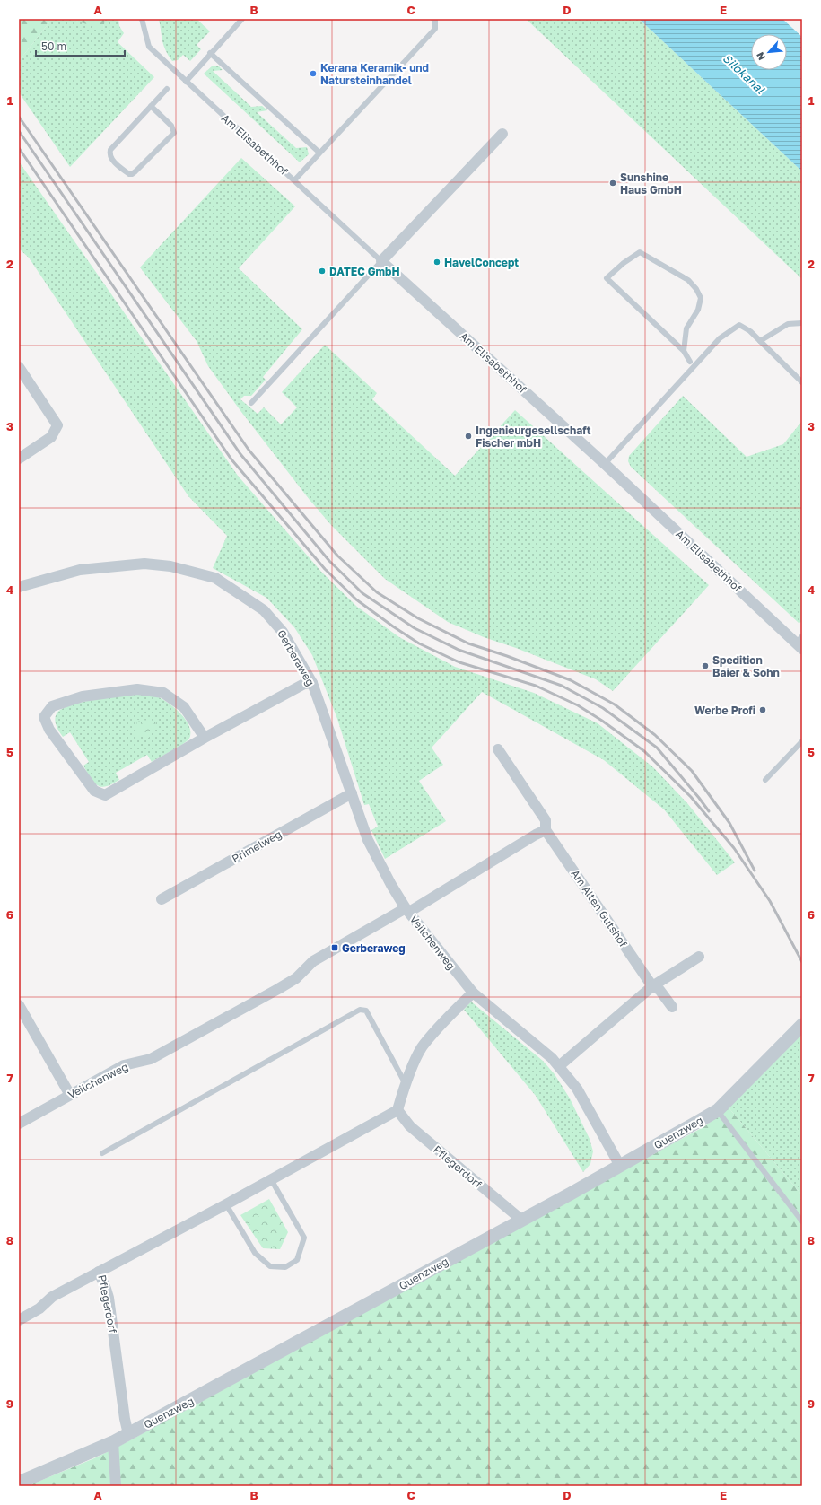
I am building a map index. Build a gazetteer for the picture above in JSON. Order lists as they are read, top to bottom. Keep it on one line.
{"streets":{"street":["Am Elisabethhof","Gerberaweg","Primelweg","Am Alten Gutshof","Veilchenweg","Quenzweg","Pflegerdorf"]},"crossings":[["Gerberaweg","Primelweg"],["Gerberaweg","Veilchenweg"],["Veilchenweg","Quenzweg"],["Quenzweg","Pflegerdorf"]],"water":["Silokanal"],"places":{"other":["Kerana Keramik- und Natursteinhandel","Sunshine Haus GmbH","HavelConcept","DATEC GmbH","Ingenieurgesellschaft Fischer mbH","Spedition Baier & Sohn","Werbe Profi"],"transit":["Gerberaweg"]},"scale_bar":"50 m","north":"bottom left","grid":{"columns":["A","B","C","D","E"],"rows":["1","2","3","4","5","6","7","8","9"]}}
